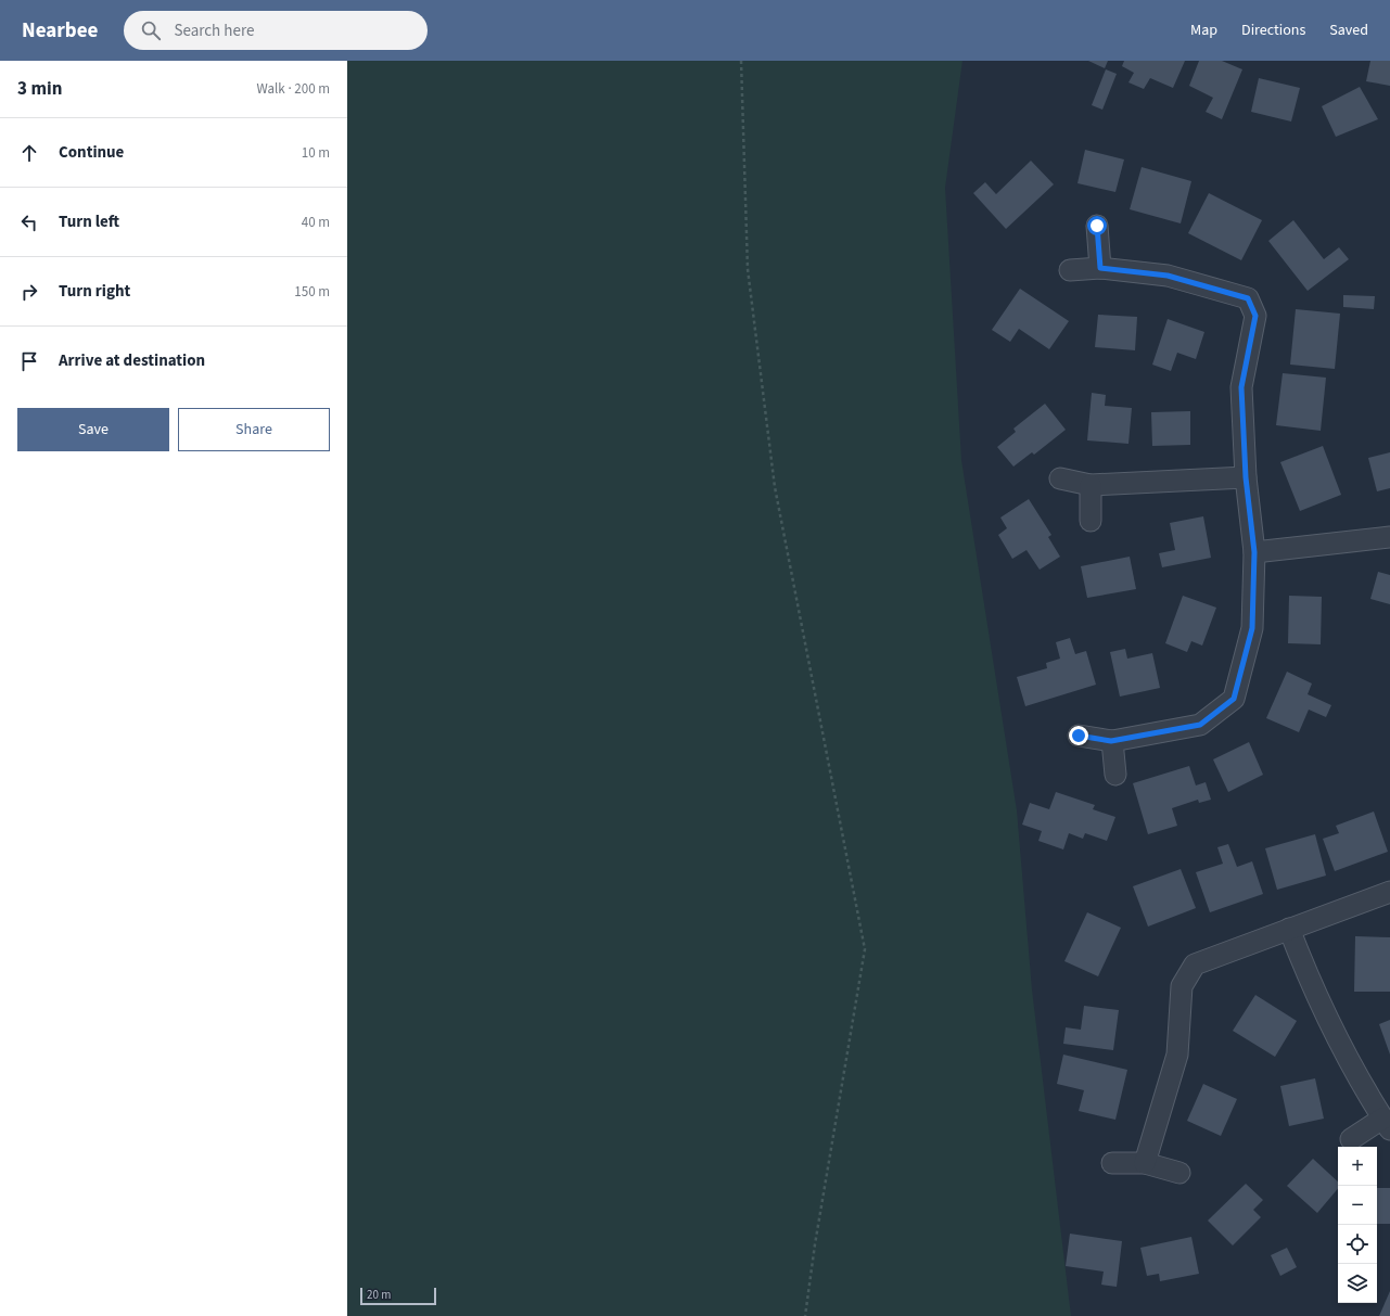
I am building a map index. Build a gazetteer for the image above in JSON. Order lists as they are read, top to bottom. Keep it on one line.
{"scale_bar":"20 m","page":{"header":"Nearbee","search":"Search here","nav":["Map","Directions","Saved"],"heading":["3 min","Walk · 200 m"],"list":[["Continue","10 m"],["Turn left","40 m"],["Turn right","150 m"],"Arrive at destination"],"buttons":["Save","Share"],"map_buttons":["+","−"],"scale":"20 m"}}
